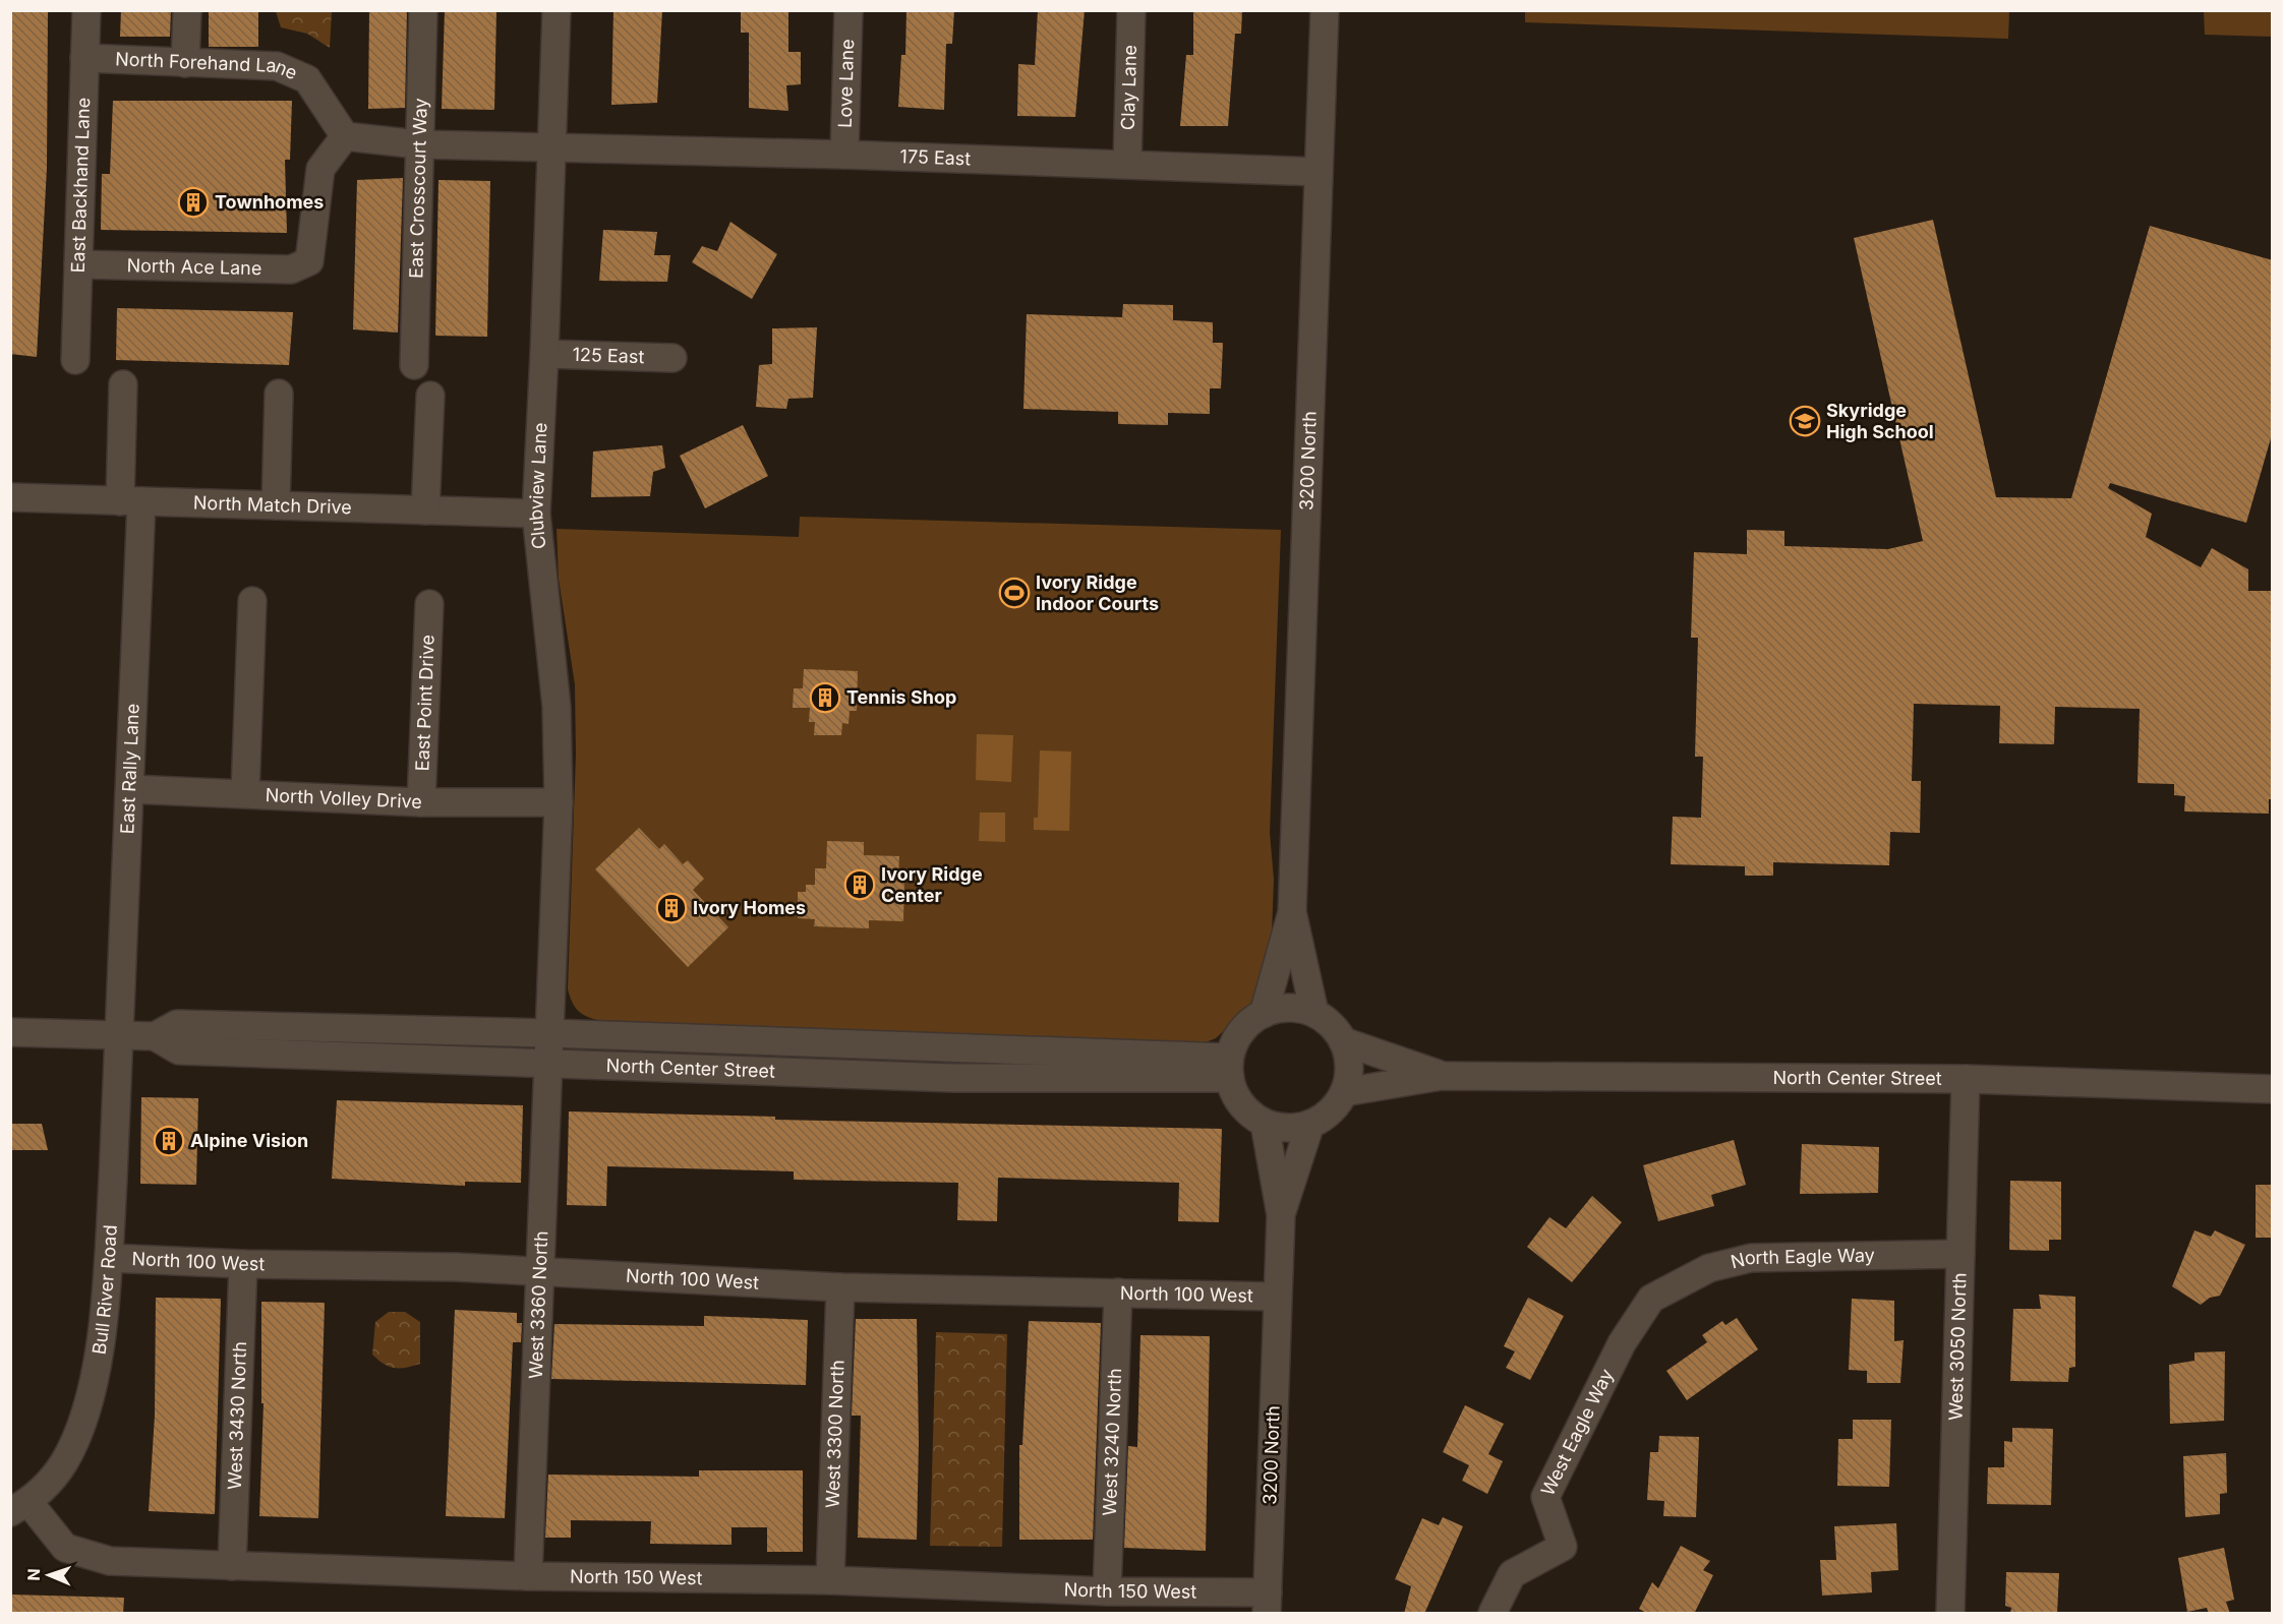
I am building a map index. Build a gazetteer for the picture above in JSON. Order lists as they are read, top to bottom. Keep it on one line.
{"streets":{"street":["North Forehand Lane","Love Lane","Clay Lane","175 East","East Backhand Lane","East Crosscourt Way","North Ace Lane","125 East","3200 North","Clubview Lane","North Match Drive","East Point Drive","East Rally Lane","North Volley Drive","North Center Street","North Eagle Way","North 100 West","Bull River Road","West 3360 North","West 3050 North","West 3430 North","West Eagle Way","West 3300 North","West 3240 North","North 150 West"]},"crossings":[["North Forehand Lane","East Backhand Lane"],["North Forehand Lane","North Ace Lane"],["Love Lane","175 East"],["Clay Lane","175 East"],["175 East","3200 North"],["175 East","Clubview Lane"],["East Backhand Lane","North Ace Lane"],["125 East","Clubview Lane"],["3200 North","North 100 West"],["3200 North","North 150 West"],["Clubview Lane","North Match Drive"],["Clubview Lane","North Volley Drive"],["Clubview Lane","North Center Street"],["Clubview Lane","West 3360 North"],["North Match Drive","East Rally Lane"],["East Point Drive","North Volley Drive"],["East Rally Lane","North Volley Drive"],["East Rally Lane","North Center Street"],["East Rally Lane","Bull River Road"],["North Center Street","Bull River Road"],["North Center Street","West 3360 North"],["North Center Street","West 3050 North"],["North Eagle Way","West 3050 North"],["North Eagle Way","West Eagle Way"],["North 100 West","Bull River Road"],["North 100 West","West 3360 North"],["North 100 West","West 3430 North"],["North 100 West","West 3300 North"],["North 100 West","West 3240 North"],["Bull River Road","North 150 West"],["West 3360 North","North 150 West"],["West 3430 North","North 150 West"],["West 3300 North","North 150 West"],["West 3240 North","North 150 West"]],"places":{"building":["Townhomes","Tennis Shop","Ivory Ridge Center","Ivory Homes","Alpine Vision"],"school or university":["Skyridge High School"],"sports":["Ivory Ridge Indoor Courts"]},"north":"left"}
